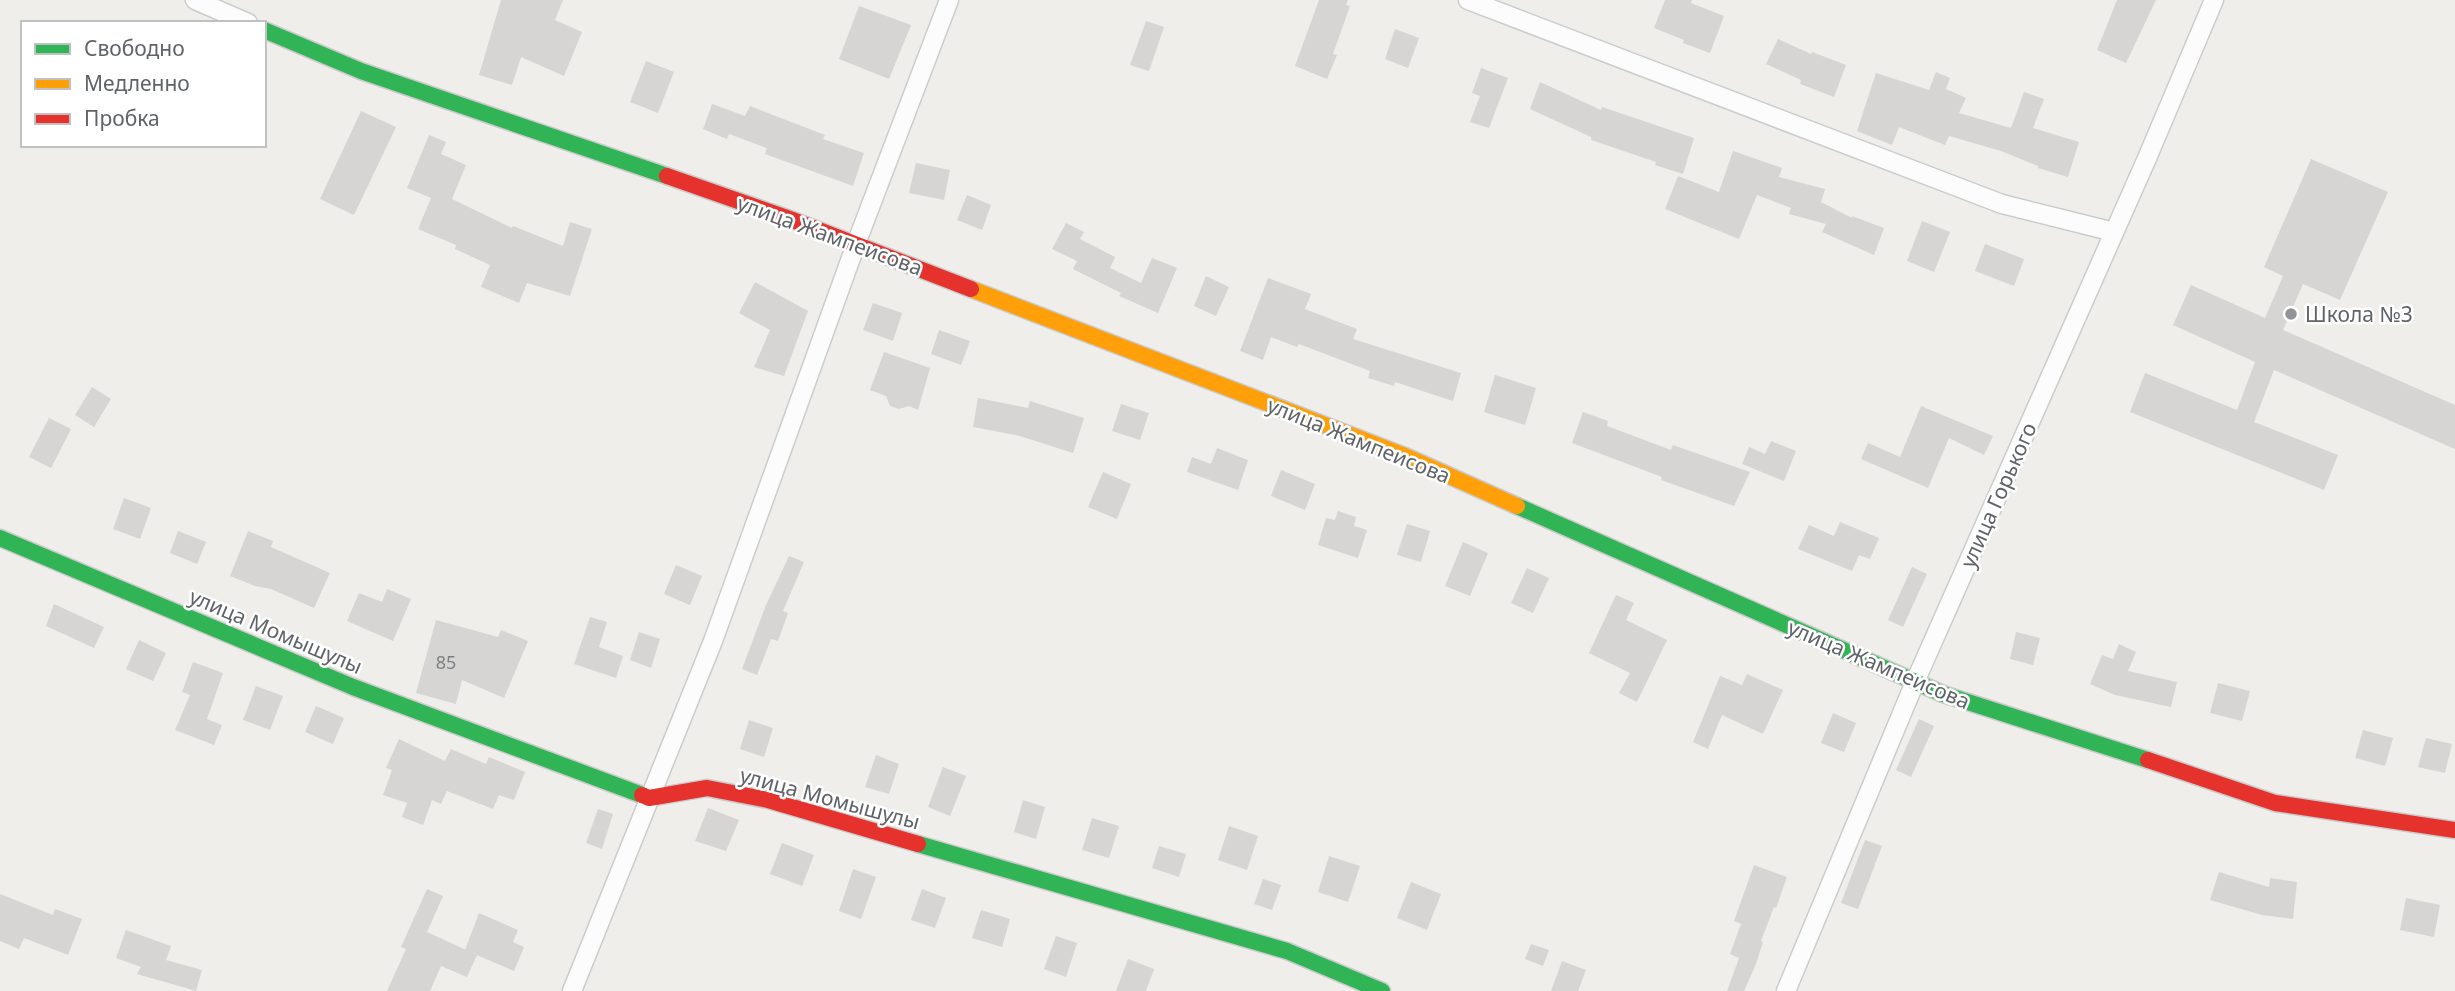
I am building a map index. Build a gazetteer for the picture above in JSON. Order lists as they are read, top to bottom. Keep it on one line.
{"streets":{"street":["улица Жампеисова","улица Горького","улица Момышулы"]},"crossings":[["улица Жампеисова","улица Горького"]],"places":["Школа №3"],"house_numbers":["85"],"legend":["Свободно","Медленно","Пробка"]}
